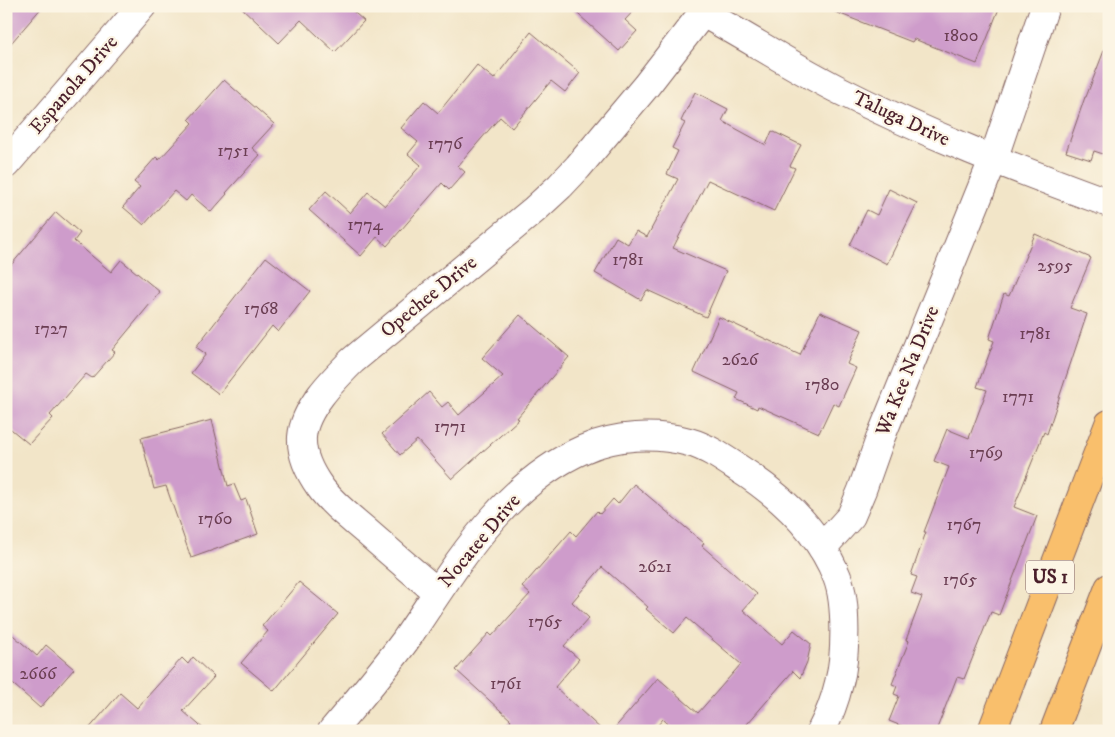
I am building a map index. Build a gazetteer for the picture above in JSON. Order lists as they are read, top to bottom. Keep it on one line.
{"streets":{"highway":["US 1"],"street":["Espanola Drive","Taluga Drive","Opechee Drive","Wa Kee Na Drive","Nocatee Drive"]},"crossings":[["Taluga Drive","Opechee Drive"],["Taluga Drive","Wa Kee Na Drive"],["Opechee Drive","Nocatee Drive"],["Wa Kee Na Drive","Nocatee Drive"]],"house_numbers":["1800","1776","1751","1774","1781","2595","1768","1727","1781","2626","1780","1771","1771","1769","1760","1767","2621","1765","1765","2666","1761"]}
